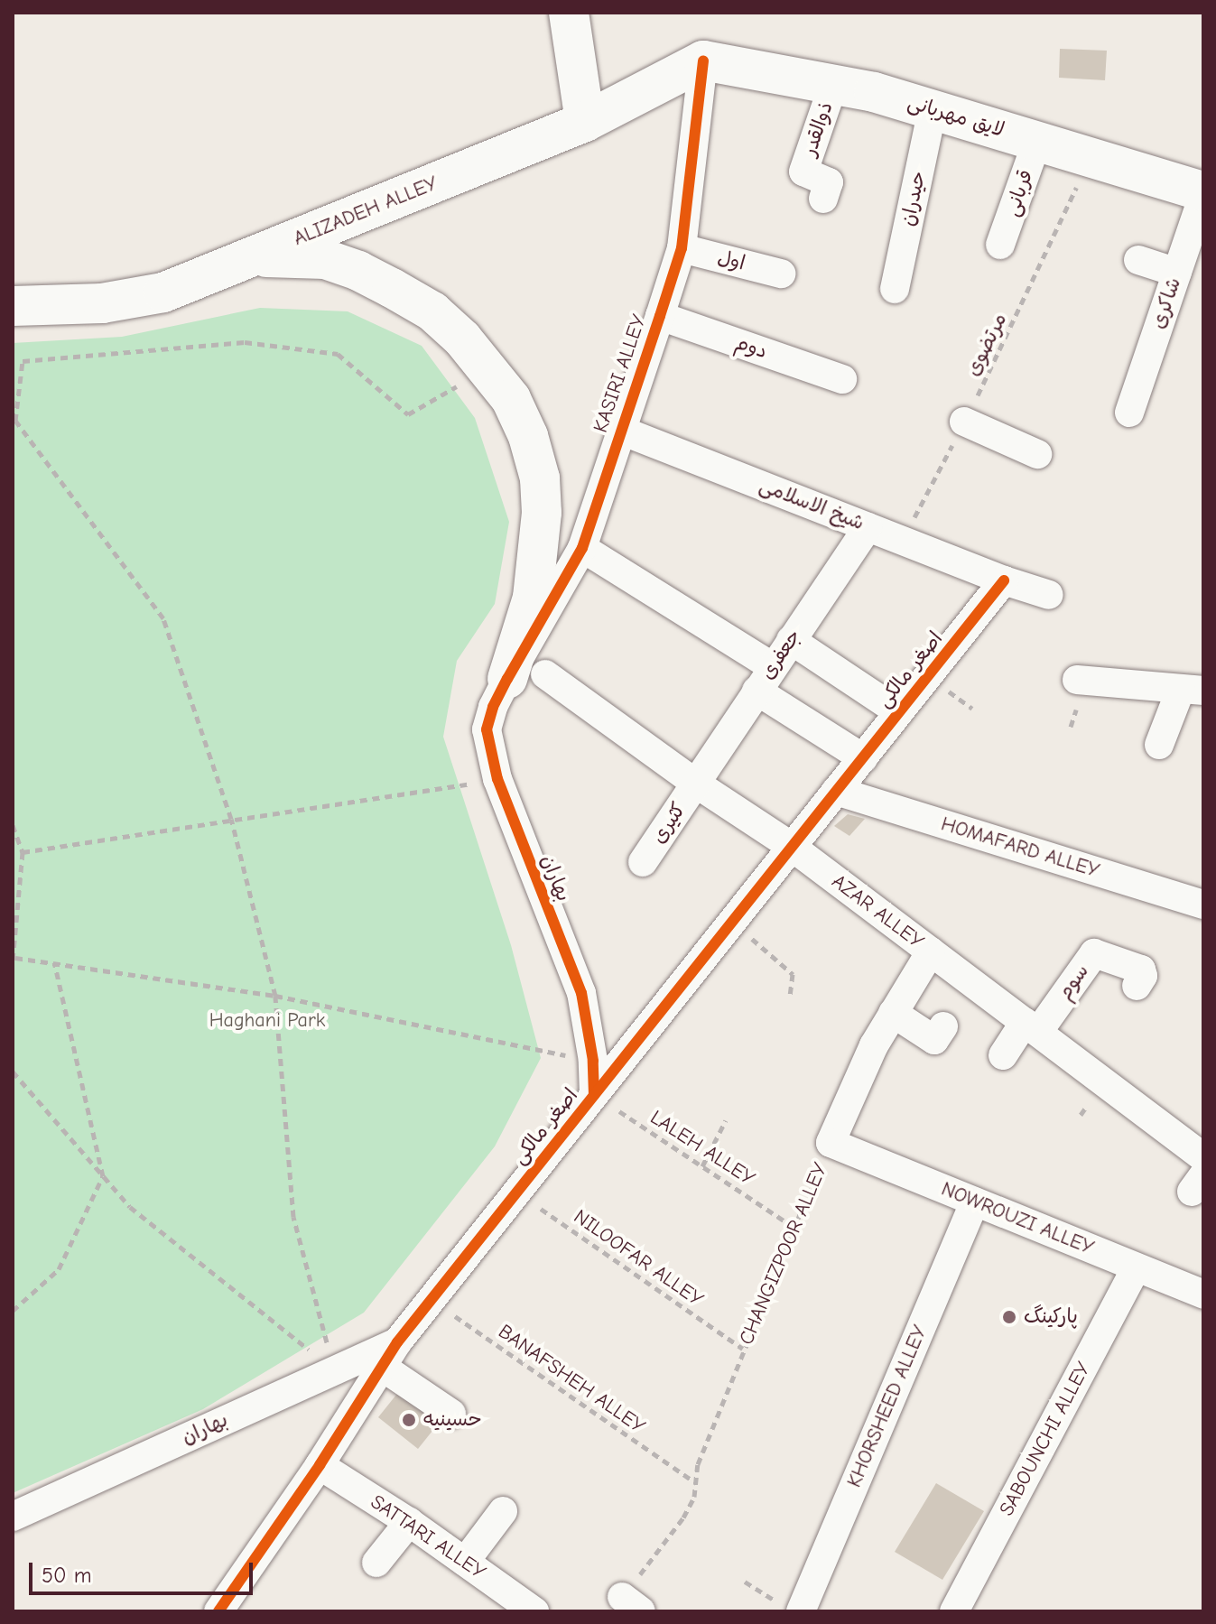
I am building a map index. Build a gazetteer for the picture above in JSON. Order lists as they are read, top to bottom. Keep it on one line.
{"streets":{"street":["لایق مهربانی","ذوالقدر","قربانی","حیدران","ALIZADEH ALLEY","اول","شاکری","دوم","KASIRI ALLEY","شیخ الاسلامی","جعفری","اصغر مالکی","کثیری","HOMAFARD ALLEY","بهاران","AZAR ALLEY","سوم","NOWROUZI ALLEY","CHANGIZPOOR ALLEY","KHORSHEED ALLEY","SABOUNCHI ALLEY","SATTARI ALLEY"],"path":["مرتضوی","LALEH ALLEY","NILOOFAR ALLEY","BANAFSHEH ALLEY"]},"crossings":[["لایق مهربانی","ذوالقدر"],["لایق مهربانی","قربانی"],["لایق مهربانی","حیدران"],["لایق مهربانی","ALIZADEH ALLEY"],["لایق مهربانی","شاکری"],["لایق مهربانی","مرتضوی"],["لایق مهربانی","KASIRI ALLEY"],["ALIZADEH ALLEY","KASIRI ALLEY"],["اول","KASIRI ALLEY"],["مرتضوی","شیخ الاسلامی"],["دوم","KASIRI ALLEY"],["KASIRI ALLEY","شیخ الاسلامی"],["KASIRI ALLEY","بهاران"],["KASIRI ALLEY","AZAR ALLEY"],["شیخ الاسلامی","جعفری"],["شیخ الاسلامی","اصغر مالکی"],["جعفری","کثیری"],["جعفری","AZAR ALLEY"],["اصغر مالکی","HOMAFARD ALLEY"],["اصغر مالکی","بهاران"],["اصغر مالکی","AZAR ALLEY"],["اصغر مالکی","LALEH ALLEY"],["اصغر مالکی","NILOOFAR ALLEY"],["اصغر مالکی","BANAFSHEH ALLEY"],["اصغر مالکی","SATTARI ALLEY"],["کثیری","AZAR ALLEY"],["بهاران","AZAR ALLEY"],["بهاران","LALEH ALLEY"],["AZAR ALLEY","سوم"],["AZAR ALLEY","CHANGIZPOOR ALLEY"],["LALEH ALLEY","CHANGIZPOOR ALLEY"],["NOWROUZI ALLEY","CHANGIZPOOR ALLEY"],["NOWROUZI ALLEY","KHORSHEED ALLEY"],["NOWROUZI ALLEY","SABOUNCHI ALLEY"],["CHANGIZPOOR ALLEY","NILOOFAR ALLEY"],["CHANGIZPOOR ALLEY","BANAFSHEH ALLEY"]],"parks":["Haghani Park"],"places":["پارکینگ","حسینیه"],"scale_bar":"50 m"}
